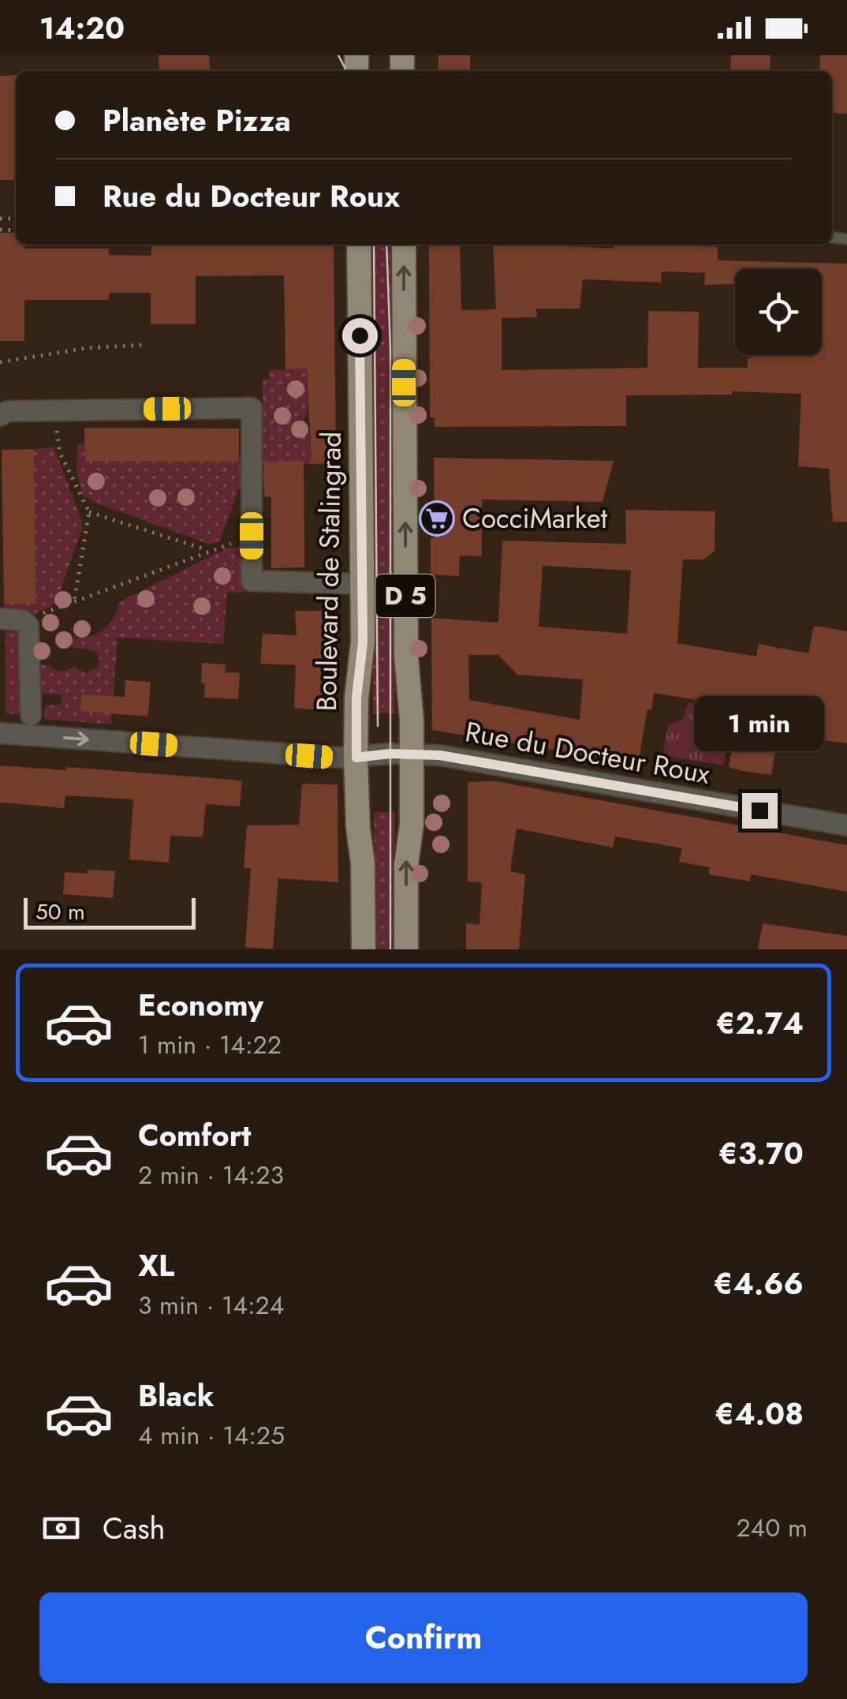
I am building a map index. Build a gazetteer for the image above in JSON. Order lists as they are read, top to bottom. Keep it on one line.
{"streets":{"main road":["Boulevard de Stalingrad","D 5"],"street":["Rue du Docteur Roux"]},"crossings":[["Boulevard de Stalingrad","Rue du Docteur Roux"],["D 5","Rue du Docteur Roux"]],"one_way":["Rue du Docteur Roux"],"places":{"supermarket":["CocciMarket"]},"scale_bar":"50 m","page":{"status":"14:20","banner":["Planète Pizza","Rue du Docteur Roux"],"bubble":"1 min","scale":"50 m","list":[{"name":"Economy","note":"1 min · 14:22","value":"€2.74"},{"name":"Comfort","note":"2 min · 14:23","value":"€3.70"},{"name":"XL","note":"3 min · 14:24","value":"€4.66"},{"name":"Black","note":"4 min · 14:25","value":"€4.08"}],"pay":["Cash","240 m"],"buttons":"Confirm"}}
